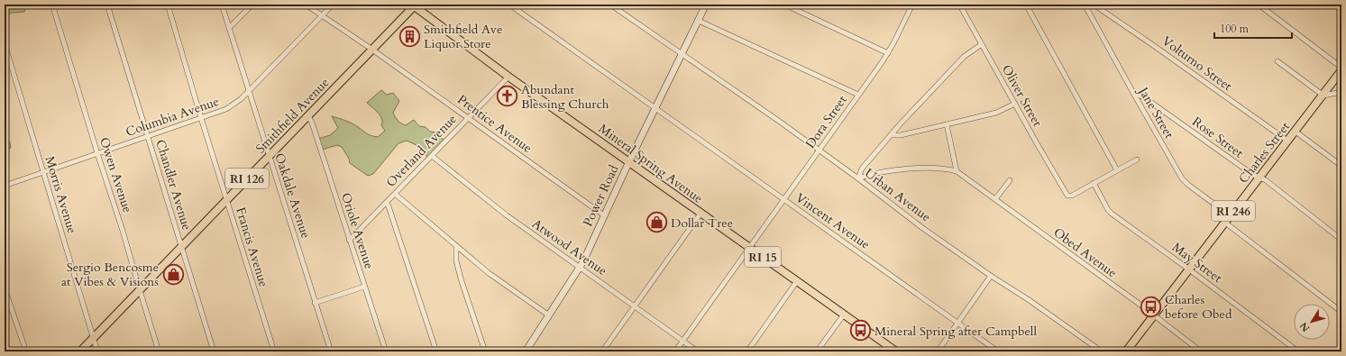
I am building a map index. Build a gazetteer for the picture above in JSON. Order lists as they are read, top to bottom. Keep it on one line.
{"streets":{"main road":["Smithfield Avenue","Charles Street","Mineral Spring Avenue","RI 126","Power Road","RI 246","RI 15"],"street":["Volturno Street","Oliver Street","Jane Street","Columbia Avenue","Dora Street","Prentice Avenue","Rose Street","Overland Avenue","Owen Avenue","Chandler Avenue","Morris Avenue","Urban Avenue","Oakdale Avenue","Vincent Avenue","Oriole Avenue","Francis Avenue","Atwood Avenue","Obed Avenue","May Street"]},"crossings":[["Volturno Street","Charles Street"],["Oliver Street","May Street"],["Jane Street","Rose Street"],["Jane Street","Charles Street"],["Smithfield Avenue","Prentice Avenue"],["Smithfield Avenue","Mineral Spring Avenue"],["Smithfield Avenue","Owen Avenue"],["Smithfield Avenue","Chandler Avenue"],["Smithfield Avenue","Morris Avenue"],["Smithfield Avenue","Oakdale Avenue"],["Smithfield Avenue","Oriole Avenue"],["Smithfield Avenue","Francis Avenue"],["Columbia Avenue","Prentice Avenue"],["Columbia Avenue","Owen Avenue"],["Columbia Avenue","Chandler Avenue"],["Columbia Avenue","Morris Avenue"],["Columbia Avenue","Oakdale Avenue"],["Columbia Avenue","Francis Avenue"],["Dora Street","Mineral Spring Avenue"],["Dora Street","Urban Avenue"],["Dora Street","Vincent Avenue"],["Dora Street","Atwood Avenue"],["Prentice Avenue","Overland Avenue"],["Prentice Avenue","Power Road"],["Rose Street","Charles Street"],["Overland Avenue","Mineral Spring Avenue"],["Overland Avenue","Oriole Avenue"],["Overland Avenue","Atwood Avenue"],["Charles Street","Obed Avenue"],["Charles Street","May Street"],["Mineral Spring Avenue","Power Road"],["Urban Avenue","Power Road"],["Urban Avenue","Obed Avenue"],["Power Road","Vincent Avenue"],["Power Road","Atwood Avenue"]],"places":{"building":["Smithfield Ave Liquor Store"],"church":["Abundant Blessing Church"],"shop":["Dollar Tree","Sergio Bencosme at Vibes & Visions"],"bus stop":["Charles before Obed","Mineral Spring after Campbell"]},"scale_bar":"100 m","north":"bottom left"}
